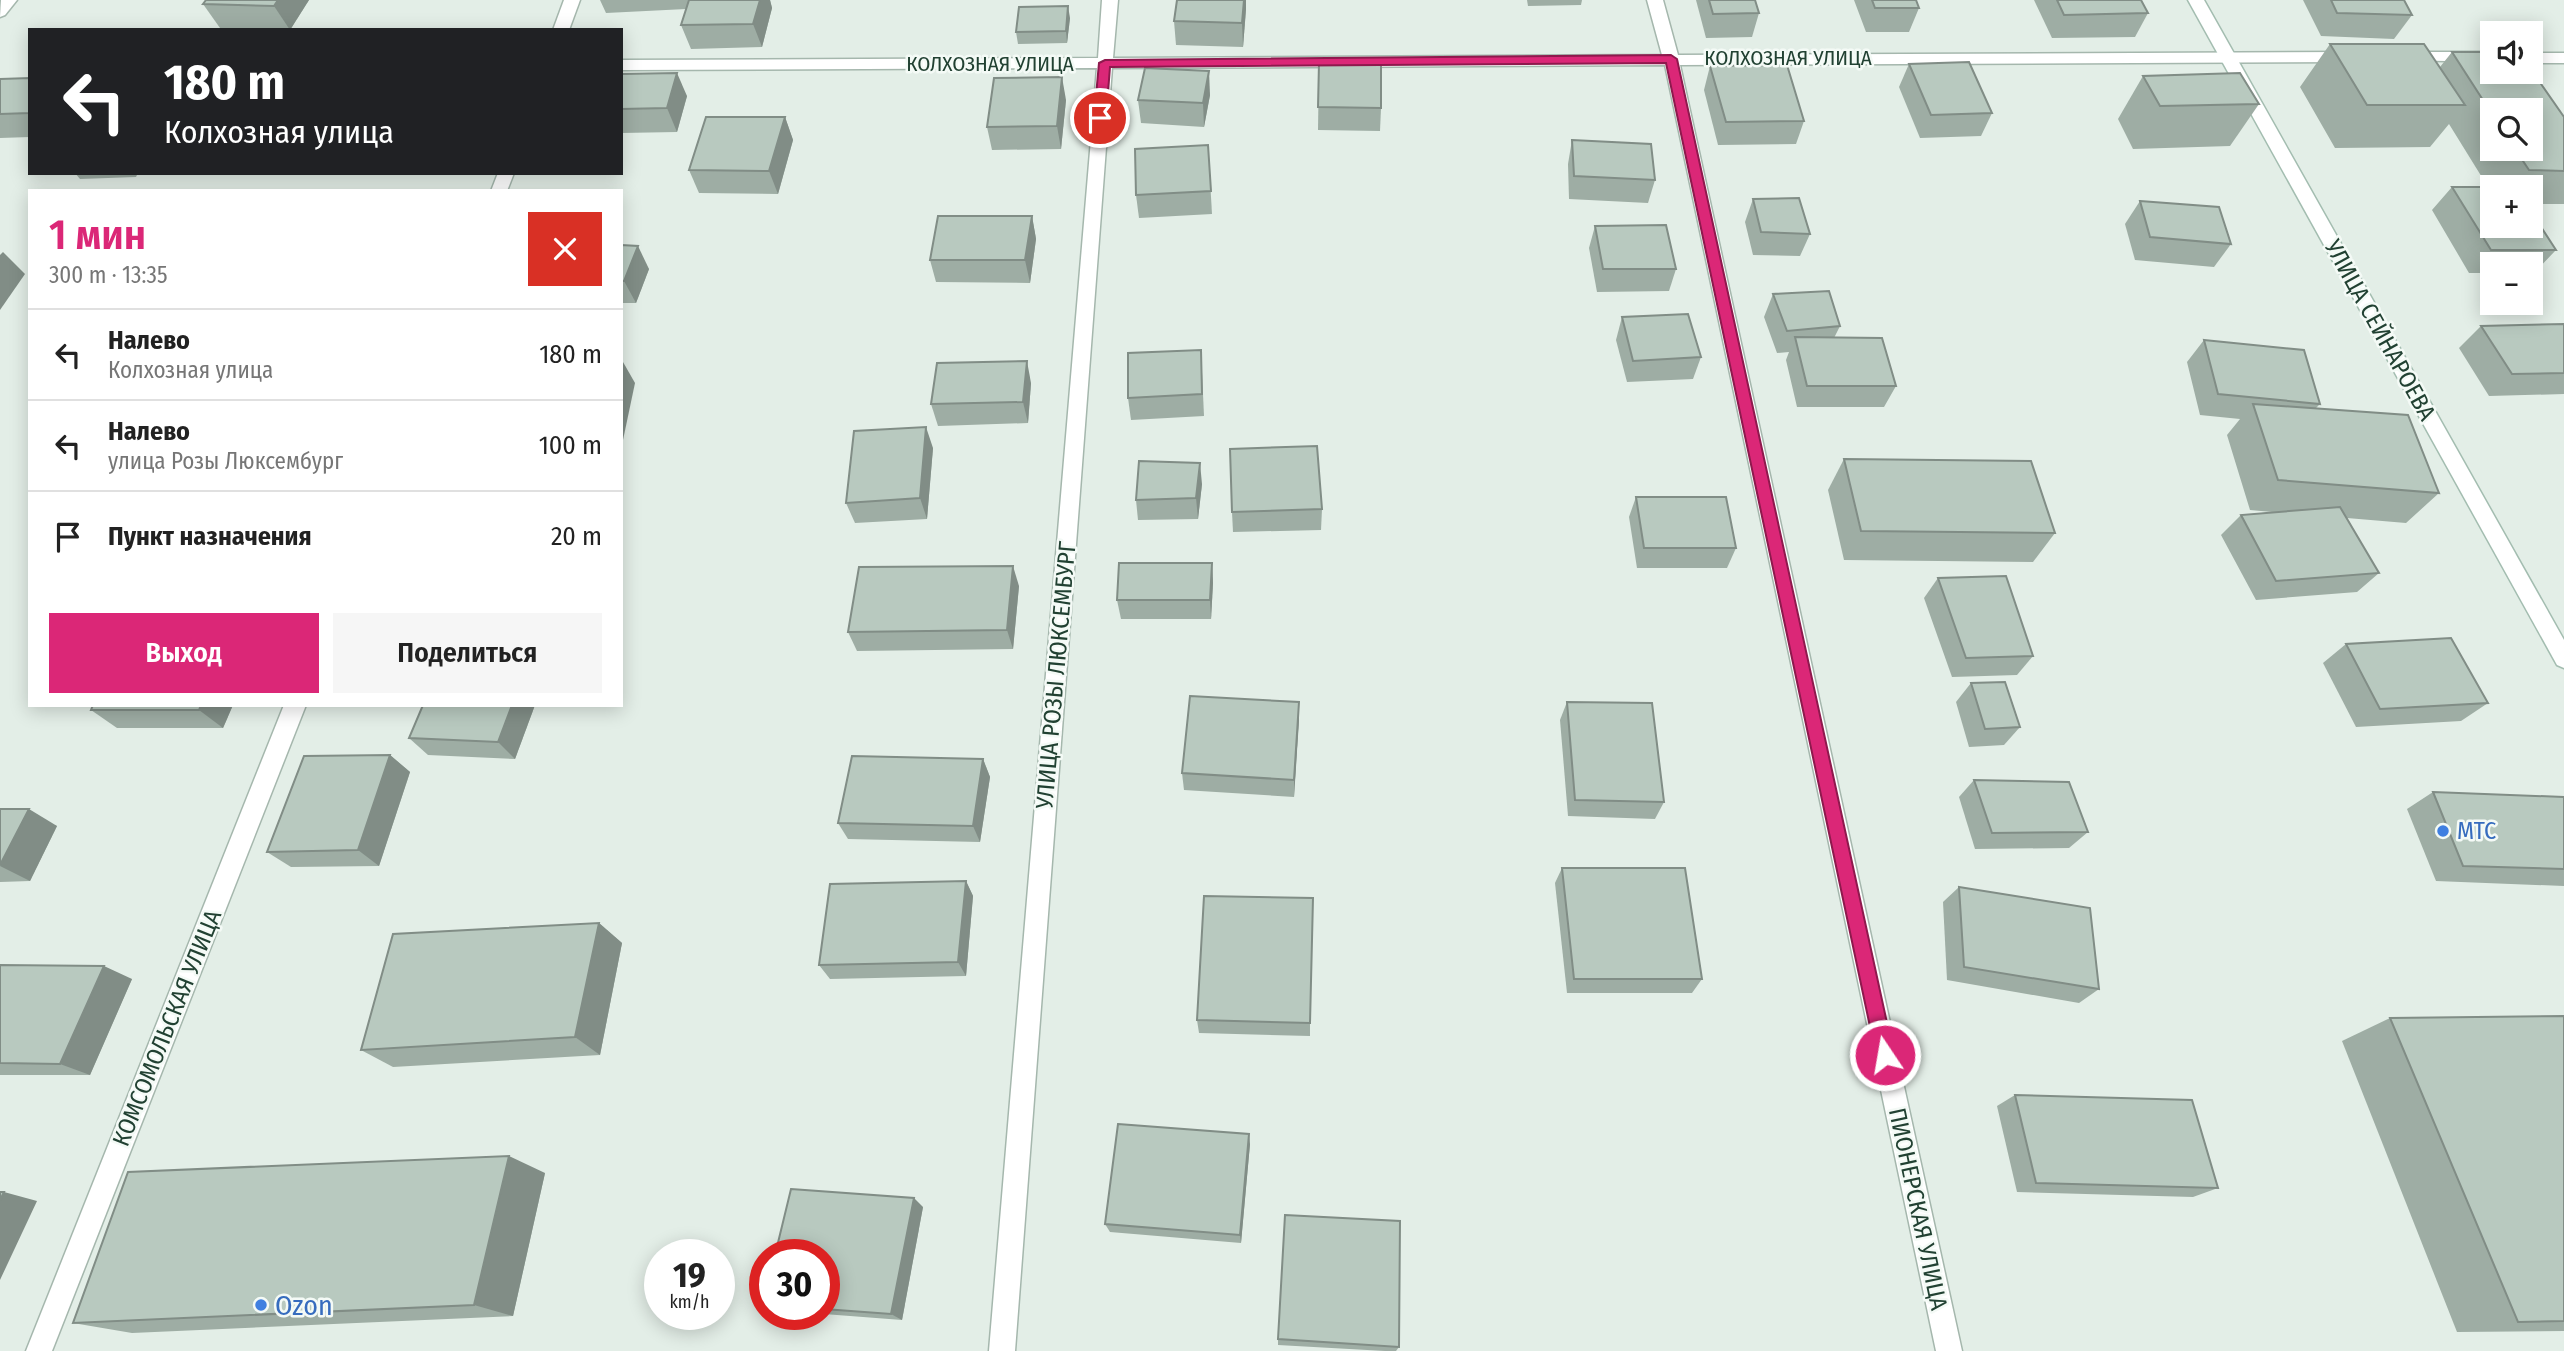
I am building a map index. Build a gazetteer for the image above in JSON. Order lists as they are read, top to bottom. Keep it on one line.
{"streets":{"street":["КОЛХОЗНАЯ УЛИЦА","УЛИЦА СЕЙНАРОЕВА","УЛИЦА РОЗЫ ЛЮКСЕМБУРГ","КОМСОМОЛЬСКАЯ УЛИЦА","ПИОНЕРСКАЯ УЛИЦА"]},"crossings":[["КОЛХОЗНАЯ УЛИЦА","УЛИЦА СЕЙНАРОЕВА"],["КОЛХОЗНАЯ УЛИЦА","УЛИЦА РОЗЫ ЛЮКСЕМБУРГ"],["КОЛХОЗНАЯ УЛИЦА","ПИОНЕРСКАЯ УЛИЦА"]],"places":["МТС","Ozon"],"page":{"map_buttons":["+","−"],"turn":["180 m","Колхозная улица"],"heading":["1 мин","300 m · 13:35"],"list":[{"name":"Налево","note":"Колхозная улица","value":"180 m"},{"name":"Налево","note":"улица Розы Люксембург","value":"100 m"},{"name":"Пункт назначения","value":"20 m"}],"buttons":["Выход","Поделиться"],"speed":"19 km/h","limit":"30"}}
